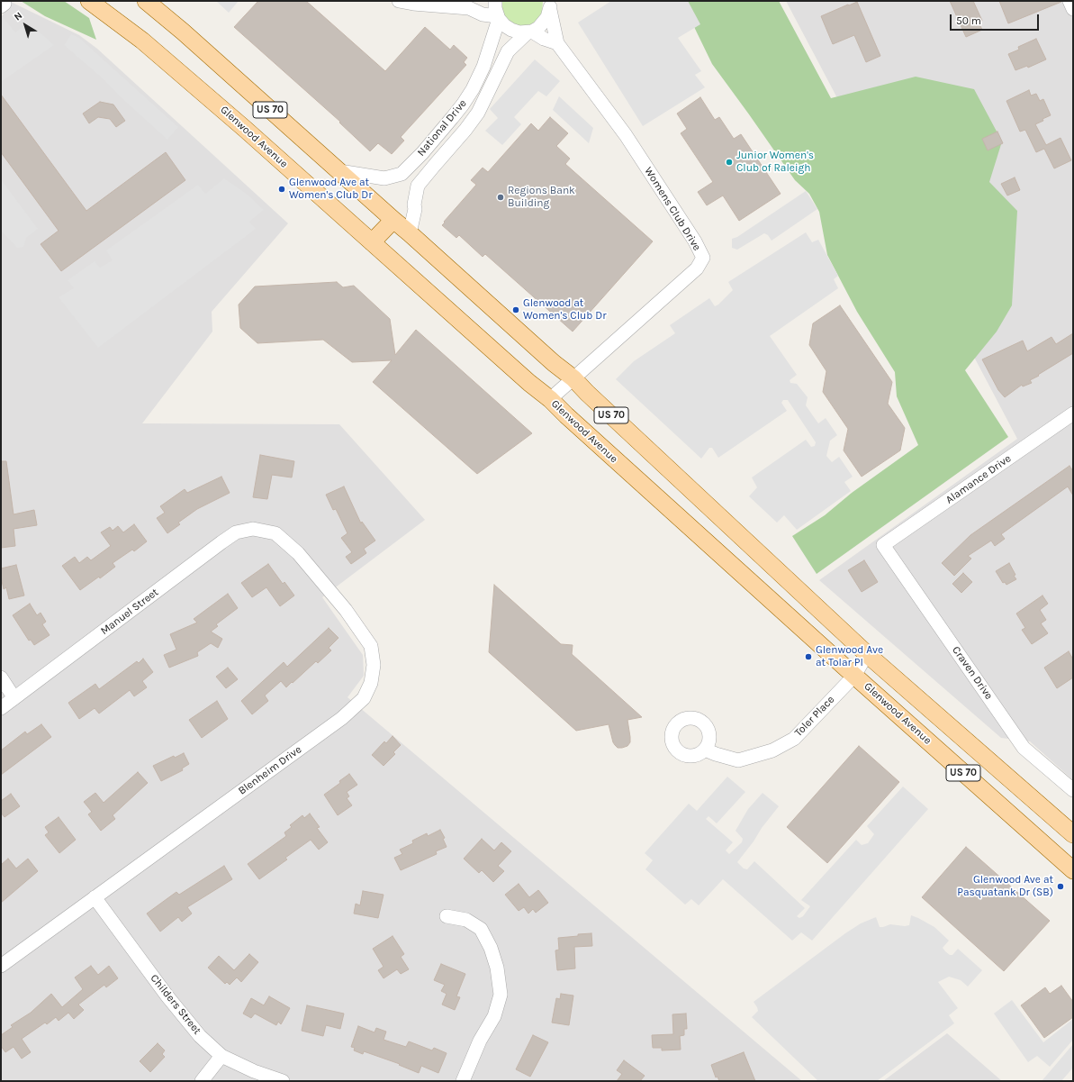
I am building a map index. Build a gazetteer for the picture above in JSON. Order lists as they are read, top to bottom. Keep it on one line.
{"streets":{"main road":["US 70","Glenwood Avenue"],"street":["National Drive","Womens Club Drive","Alamance Drive","Manuel Street","Craven Drive","Toler Place","Blenheim Drive","Childers Street"]},"crossings":[["US 70","National Drive"],["US 70","Womens Club Drive"],["US 70","Toler Place"],["National Drive","Womens Club Drive"],["Glenwood Avenue","Womens Club Drive"],["Glenwood Avenue","Toler Place"],["Alamance Drive","Craven Drive"],["Manuel Street","Blenheim Drive"],["Blenheim Drive","Childers Street"]],"places":["Junior Women's Club of Raleigh","Glenwood Ave at Women's Club Dr","Regions Bank Building","Glenwood at Women's Club Dr","Glenwood Ave at Tolar Pl","Glenwood Ave at Pasquatank Dr (SB)"],"scale_bar":"50 m","north":"top left"}
